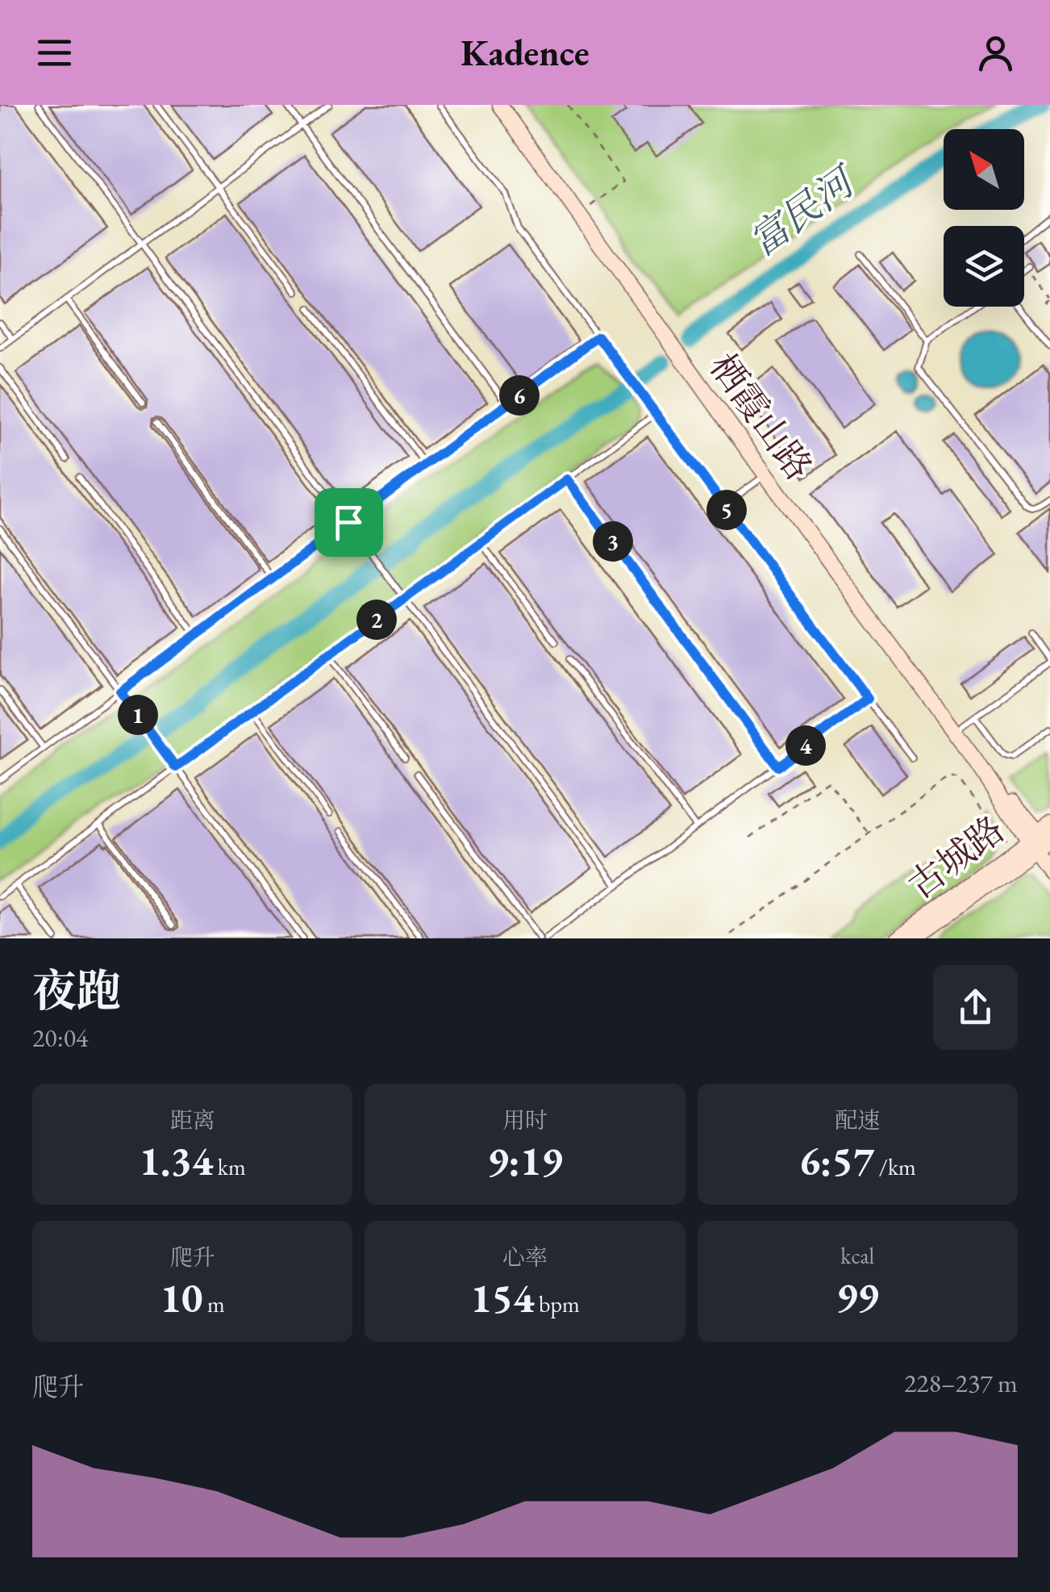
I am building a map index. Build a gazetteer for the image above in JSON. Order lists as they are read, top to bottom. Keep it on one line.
{"streets":{"street":["栖霞山路","古城路"]},"crossings":[["栖霞山路","古城路"]],"water":["富民河"],"north":"top left","page":{"header":"Kadence","pins":["6","5","3","2","1","4"],"heading":["夜跑","20:04"],"stats":[["距离","1.34 km"],["用时","9:19"],["配速","6:57 /km"],["爬升","10 m"],["心率","154 bpm"],["kcal","99"]],"chart":["爬升","228–237 m"]}}
